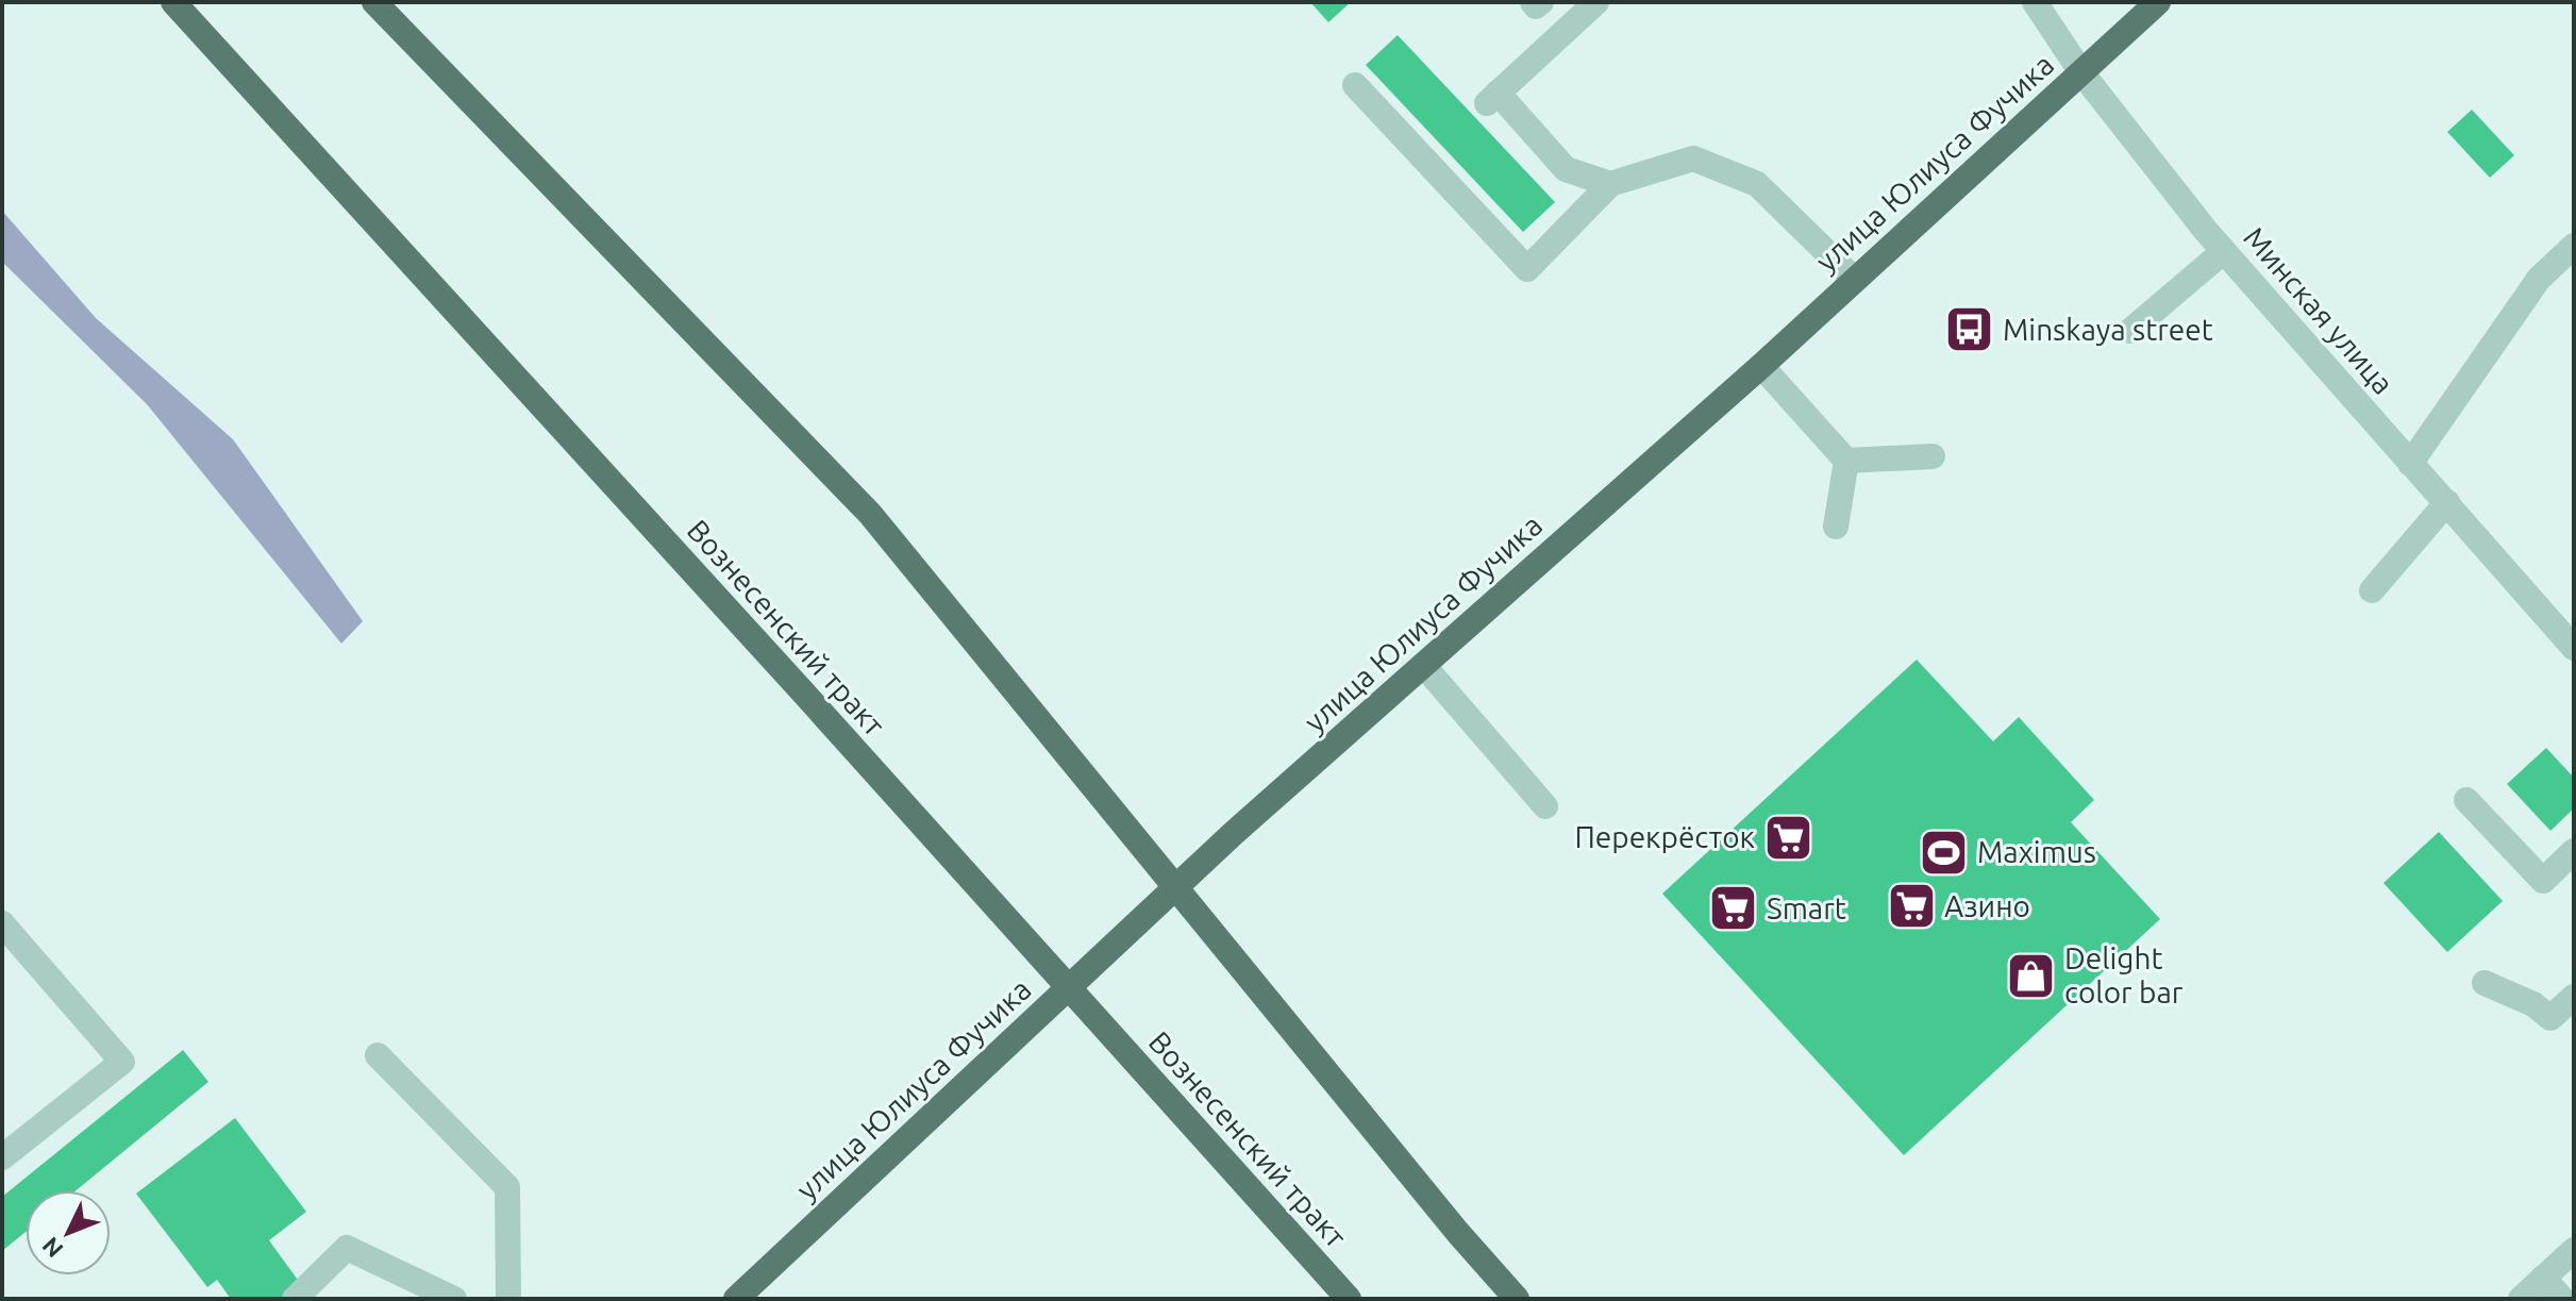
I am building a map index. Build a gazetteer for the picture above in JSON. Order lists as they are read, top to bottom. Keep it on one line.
{"streets":{"main road":["улица Юлиуса Фучика","Вознесенский тракт"],"street":["Минская улица"]},"crossings":[["улица Юлиуса Фучика","Минская улица"]],"places":{"bus stop":["Minskaya street"],"supermarket":["Перекрёсток","Азино","Smart"],"sports":["Maximus"],"shop":["Delight color bar"]},"north":"bottom left"}
